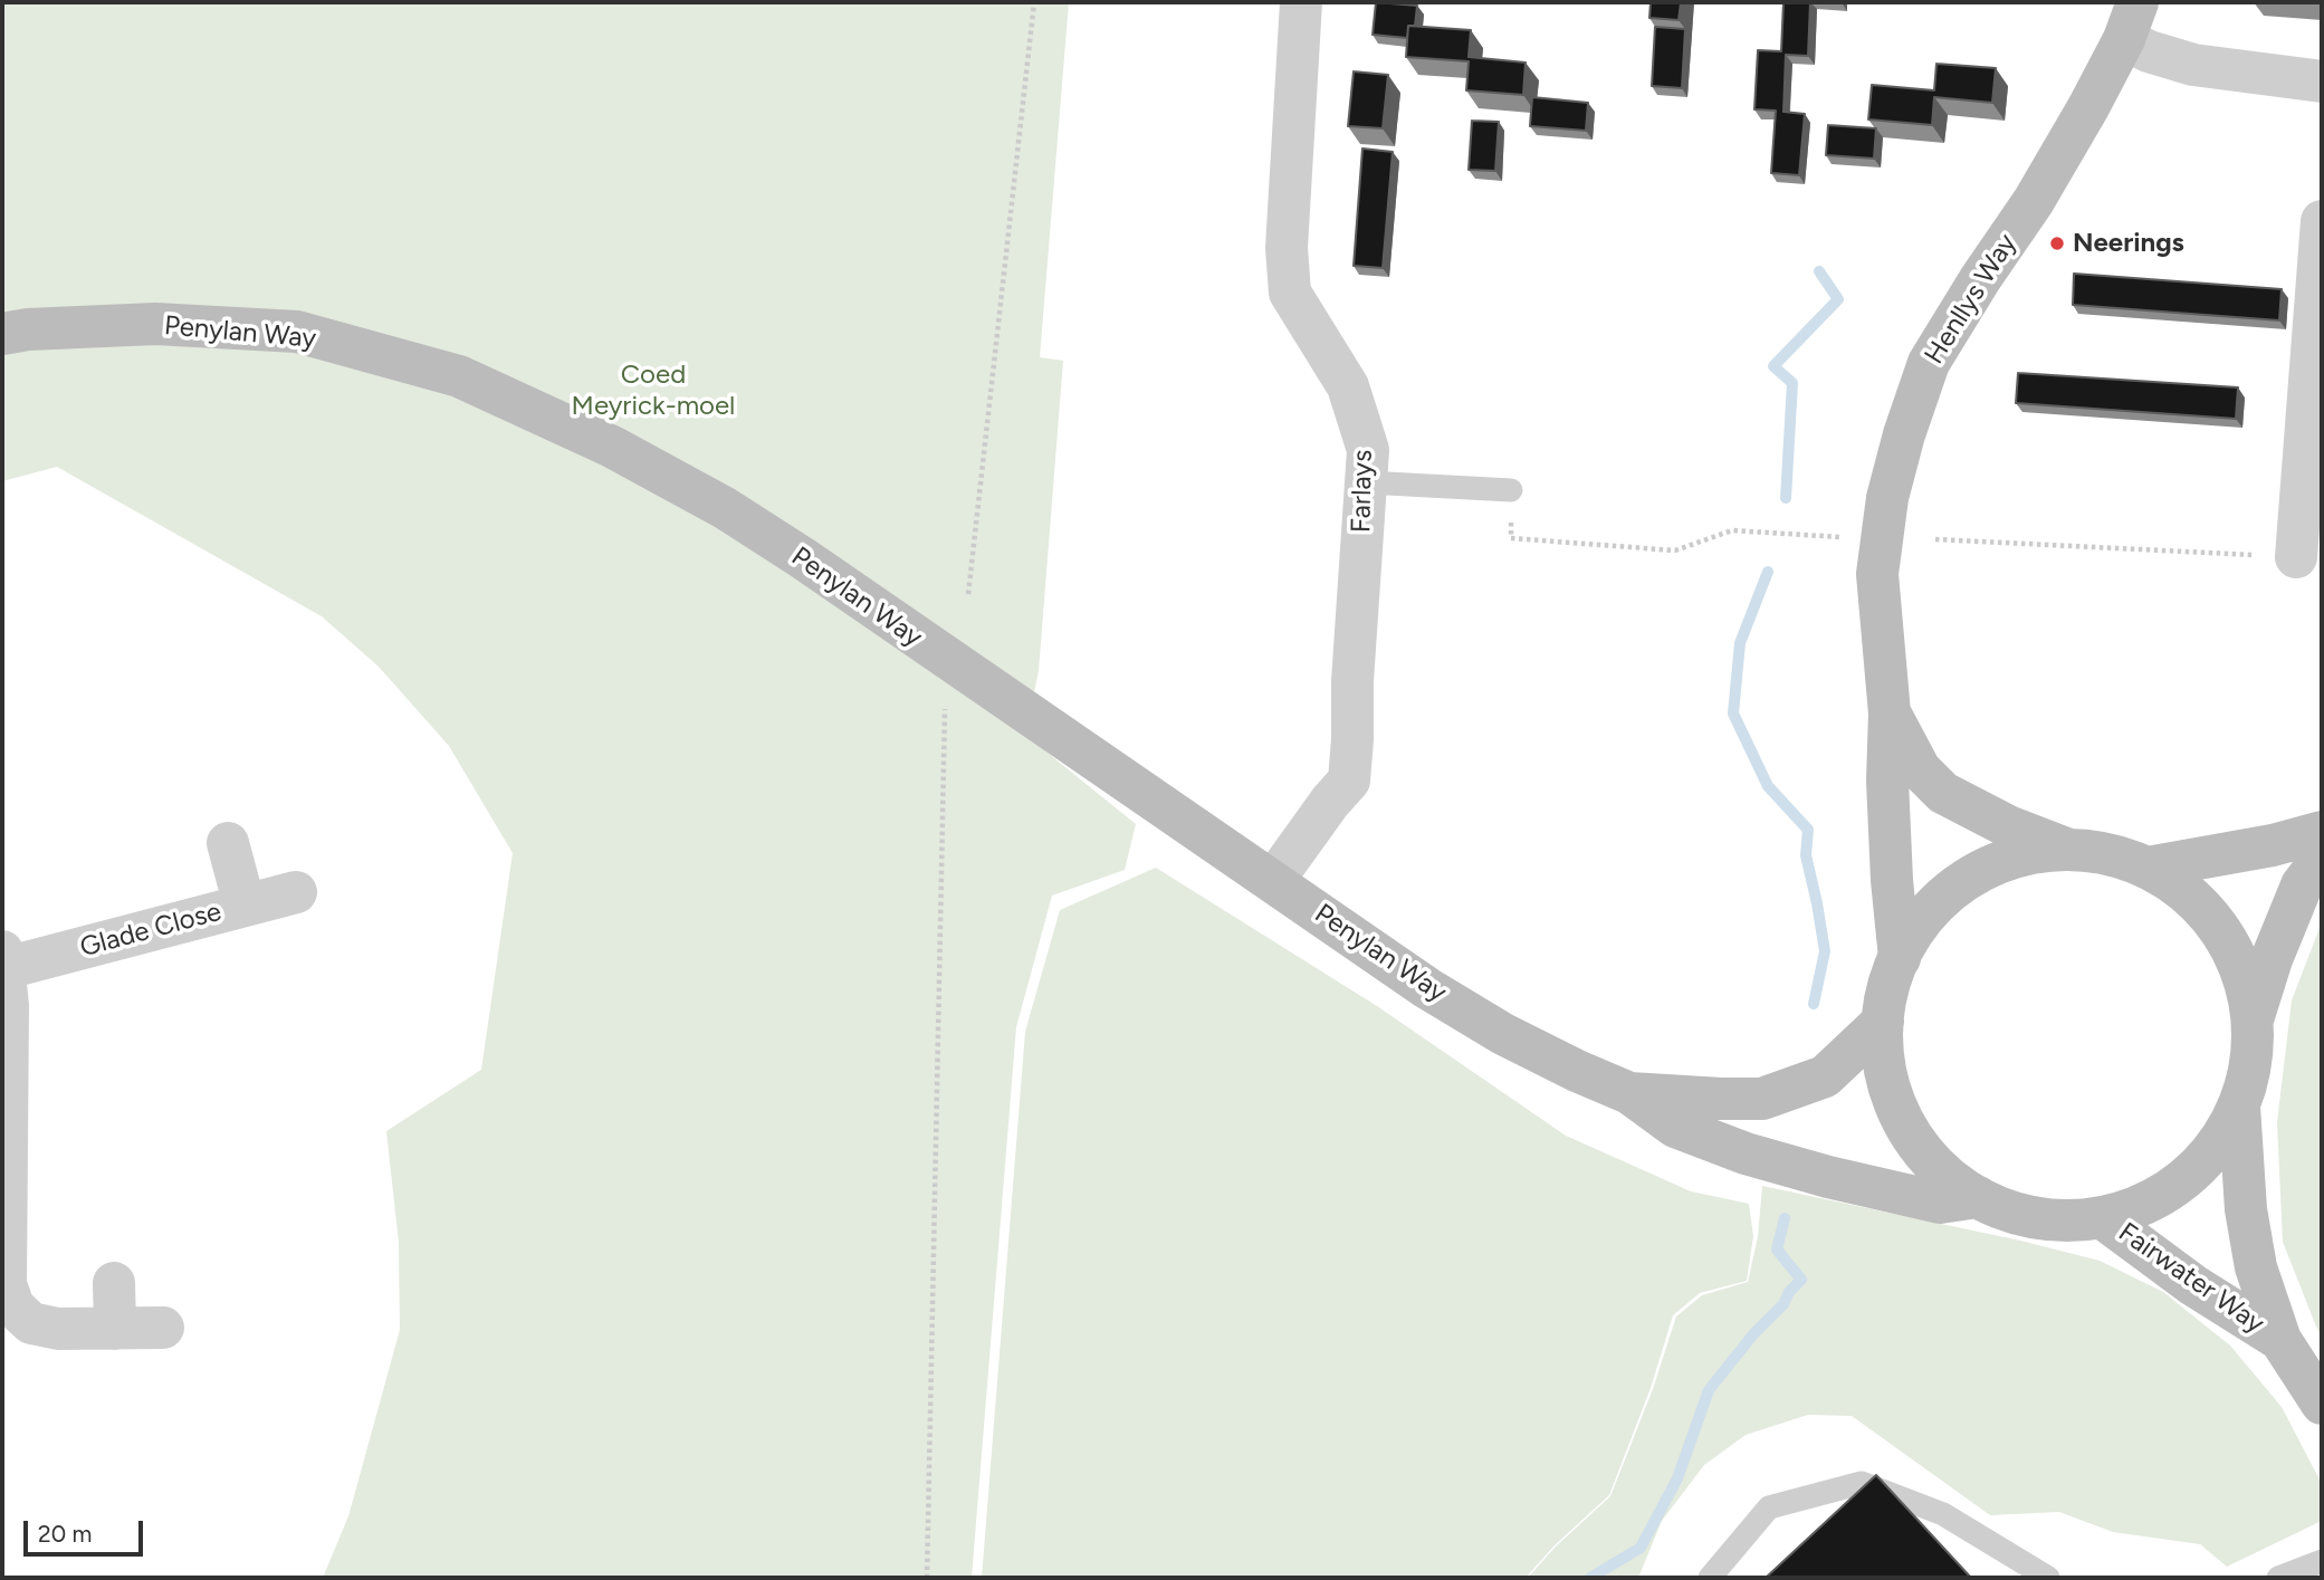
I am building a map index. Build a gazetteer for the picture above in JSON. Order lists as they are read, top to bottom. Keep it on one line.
{"streets":{"street":["Henllys Way","Penylan Way","Farlays","Glade Close","Fairwater Way"]},"crossings":[["Penylan Way","Farlays"]],"parks":["Coed Meyrick-moel"],"places":["Neerings"],"scale_bar":"20 m"}
